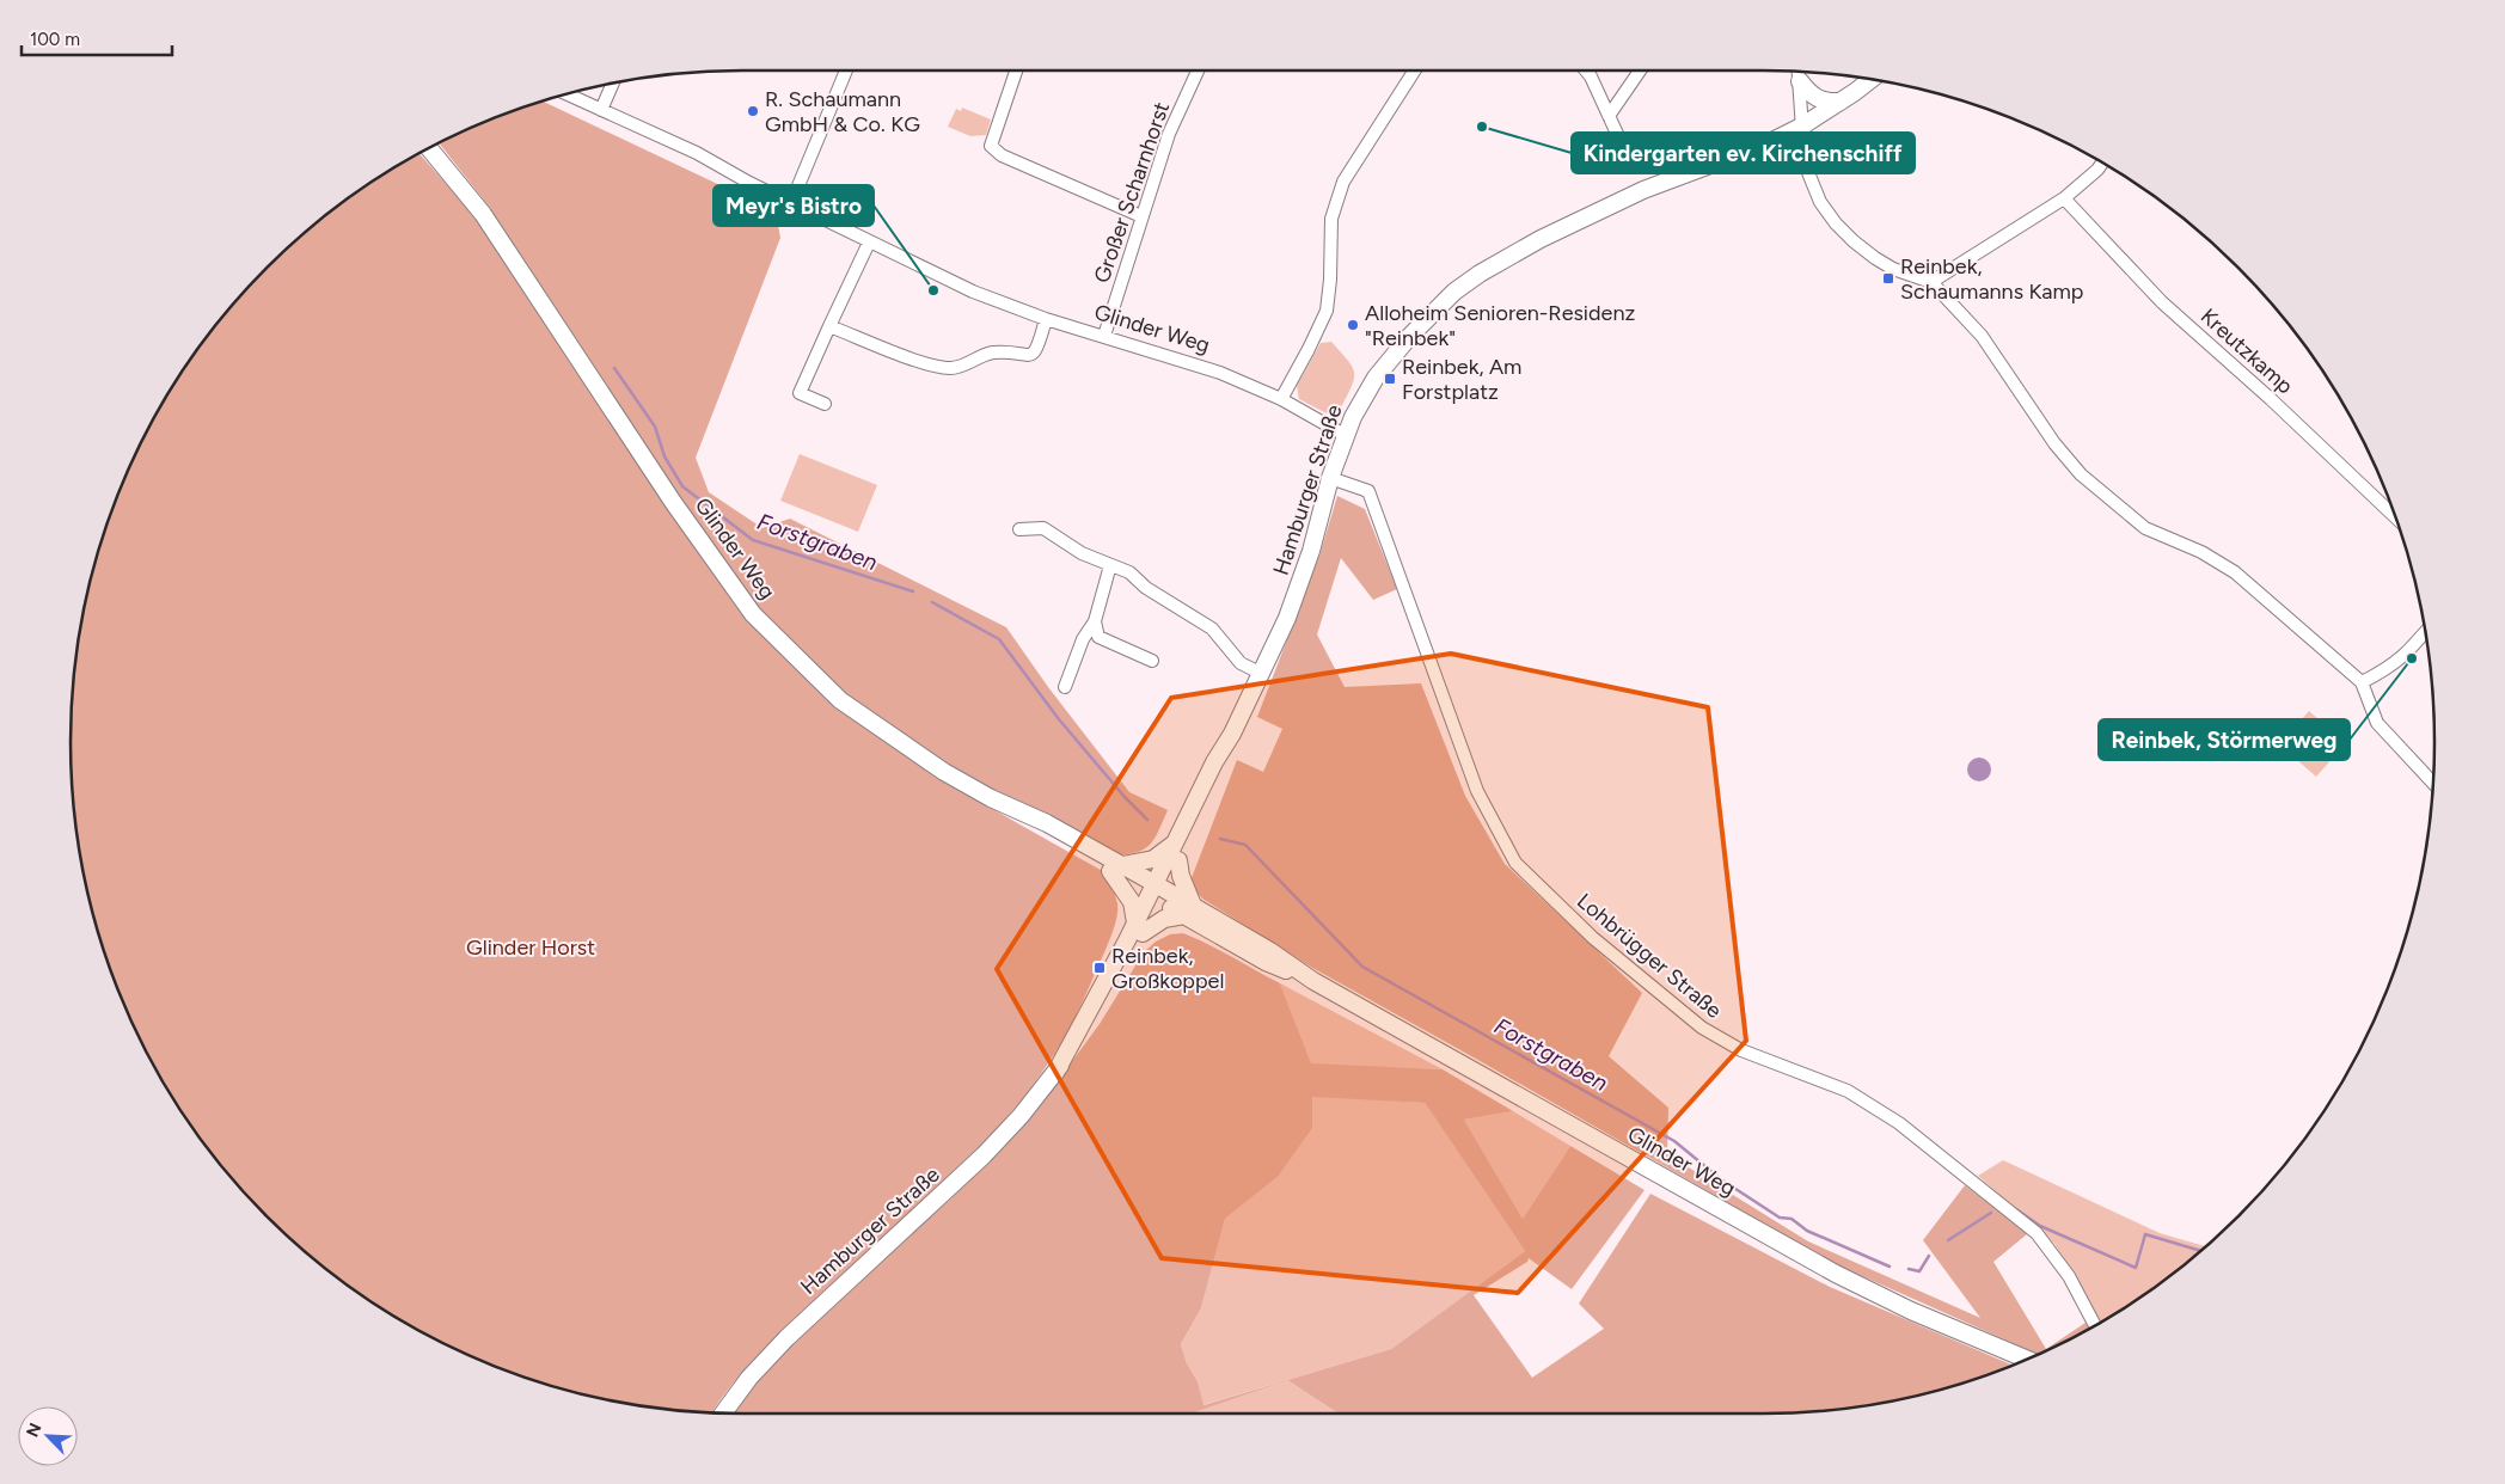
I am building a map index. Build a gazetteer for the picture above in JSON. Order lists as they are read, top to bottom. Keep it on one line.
{"streets":{"main road":["Glinder Weg","Hamburger Straße"],"street":["Großer Scharnhorst","Kreutzkamp","Lohbrügger Straße"]},"crossings":[["Großer Scharnhorst","Glinder Weg"],["Glinder Weg","Hamburger Straße"],["Hamburger Straße","Lohbrügger Straße"]],"water":["Forstgraben"],"parks":["Glinder Horst"],"places":{"other":["R. Schaumann GmbH & Co. KG","Kindergarten ev. Kirchenschiff","Meyr's Bistro","Alloheim Senioren-Residenz \"Reinbek\"","Reinbek, Störmerweg"],"transit":["Reinbek, Schaumanns Kamp","Reinbek, Am Forstplatz","Reinbek, Großkoppel"]},"scale_bar":"100 m","north":"top left"}
